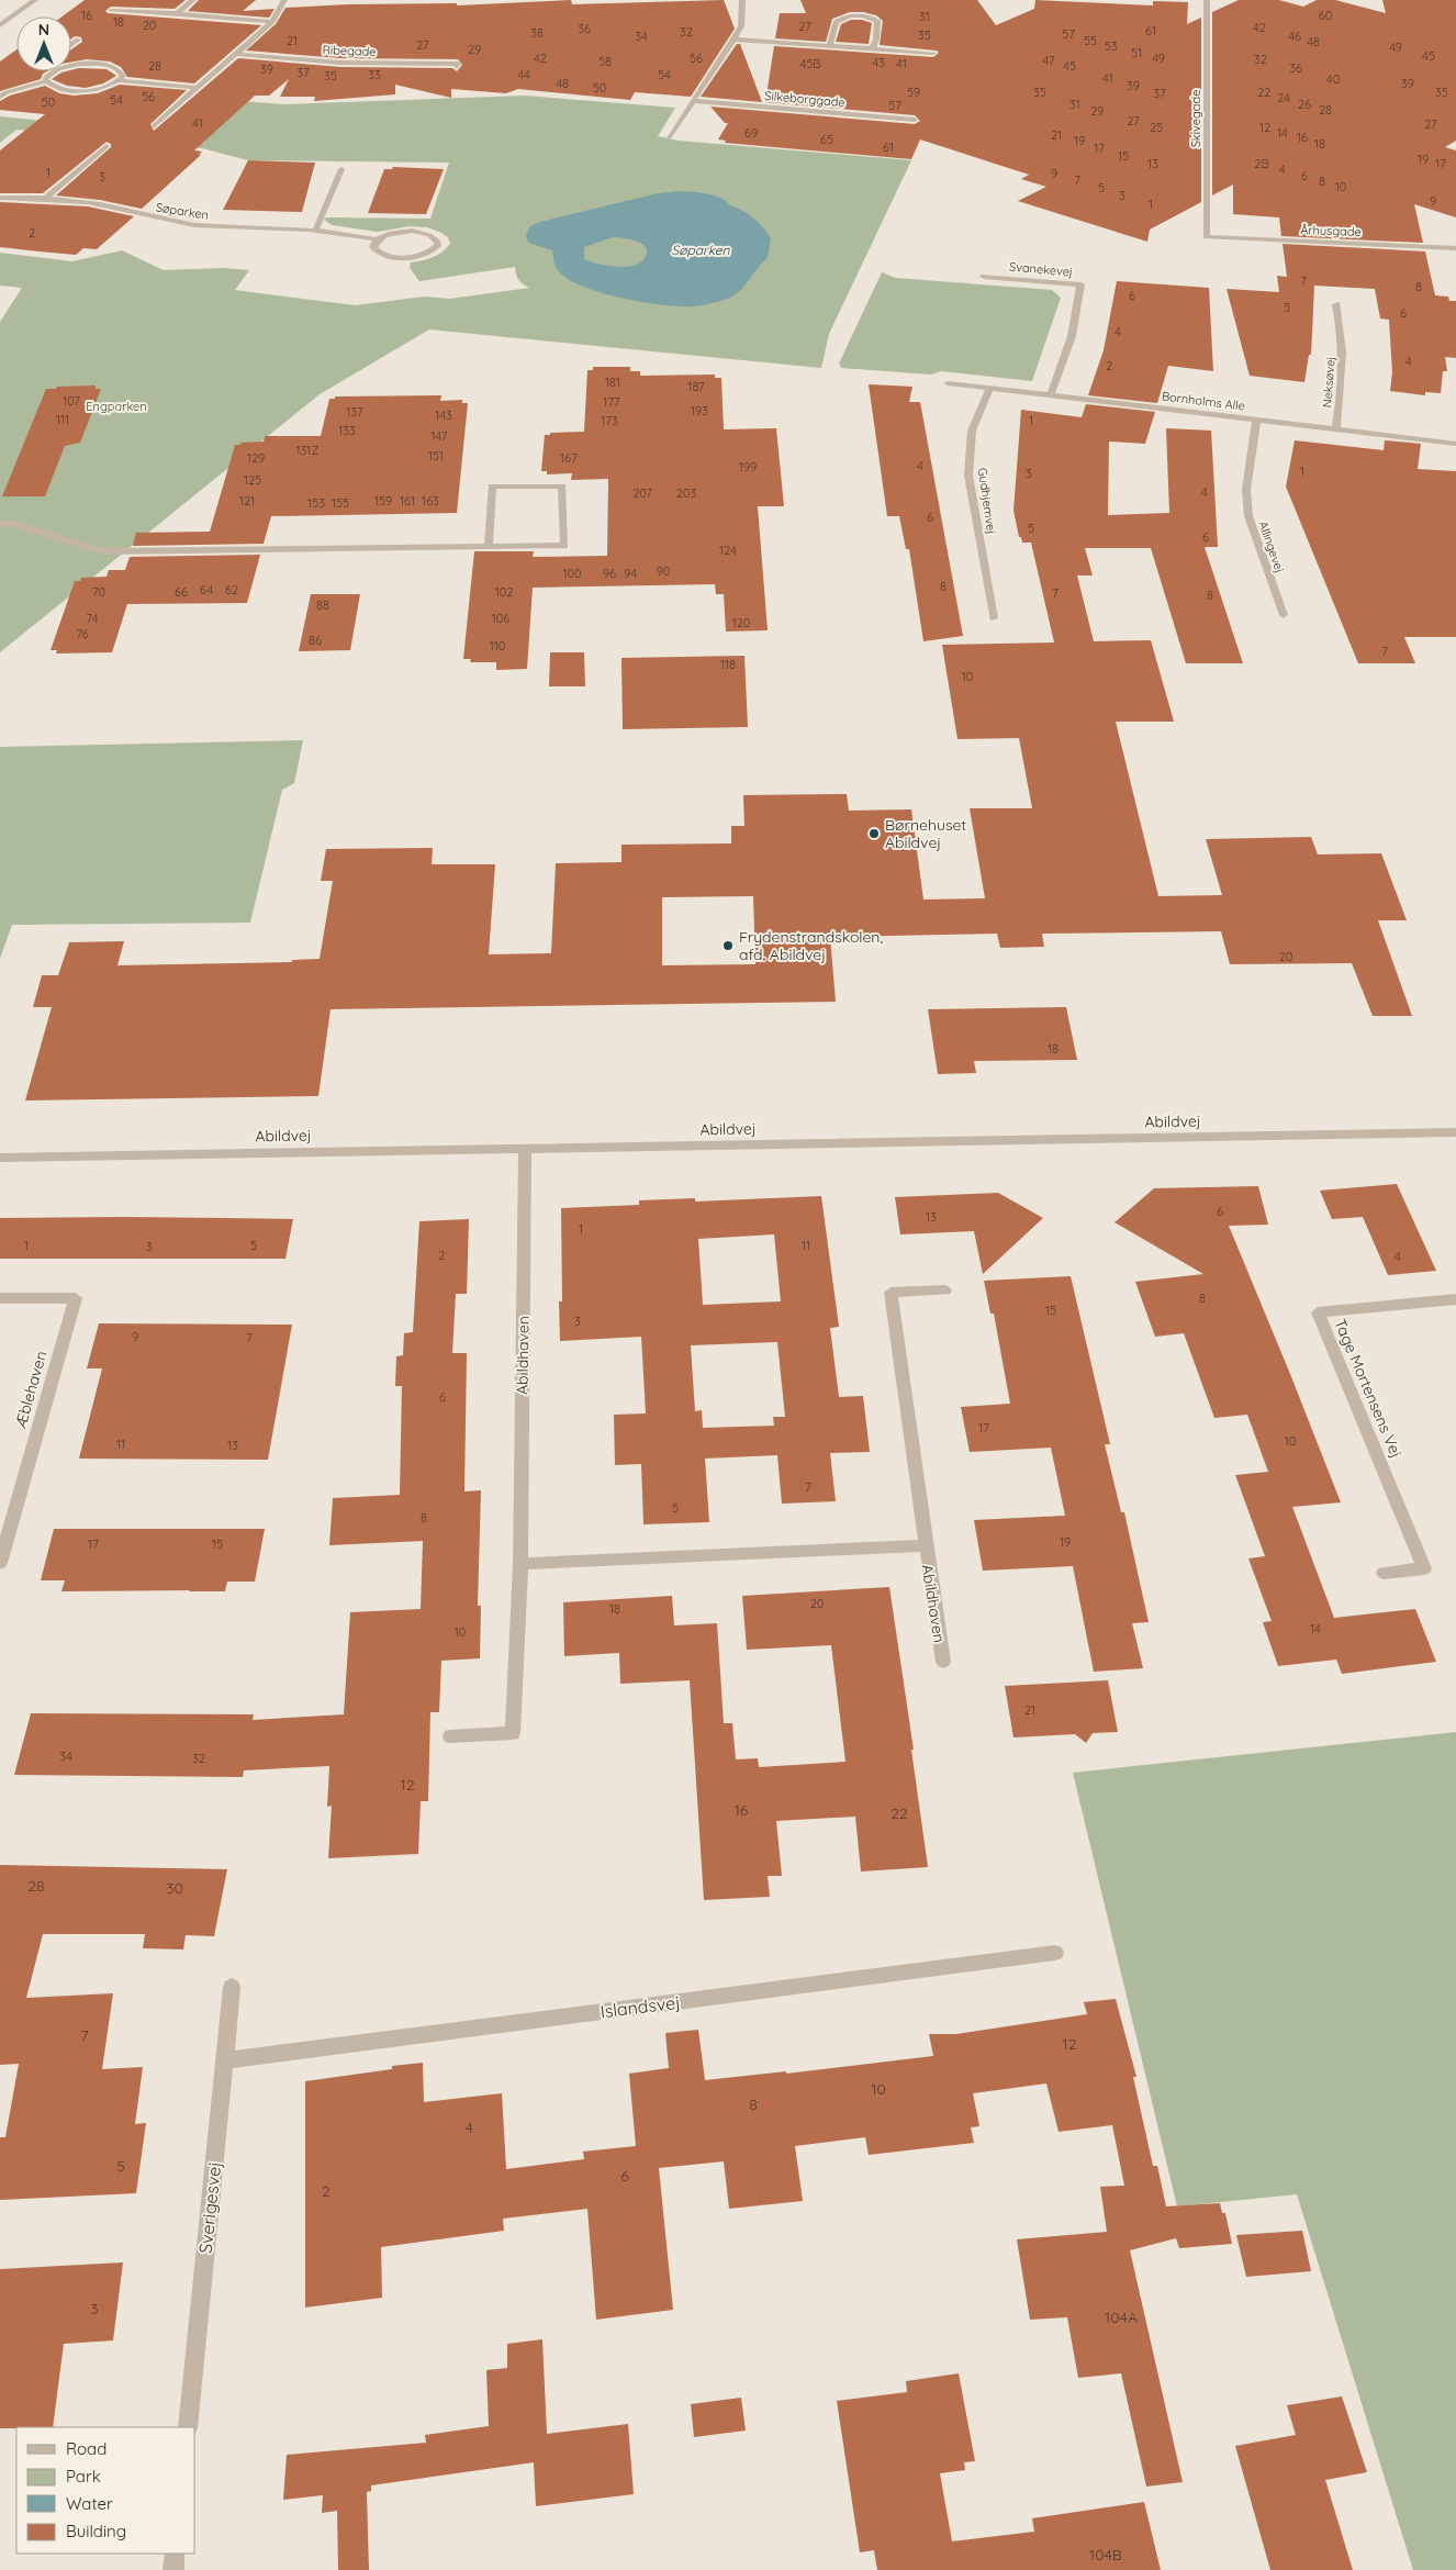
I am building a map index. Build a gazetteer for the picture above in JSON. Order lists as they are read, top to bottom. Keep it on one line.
{"streets":{"street":["Ribegade","Silkeborggade","Skivegade","Søparken","Århusgade","Svanekevej","Neksøvej","Bornholms Alle","Gudhjemvej","Allingevej","Abildvej","Abildhaven","Tage Mortensens Vej","Æblehaven","Islandsvej","Sverigesvej"]},"crossings":[["Skivegade","Århusgade"],["Svanekevej","Bornholms Alle"],["Neksøvej","Bornholms Alle"],["Bornholms Alle","Gudhjemvej"],["Bornholms Alle","Allingevej"],["Abildvej","Abildhaven"],["Islandsvej","Sverigesvej"]],"water":["Søparken"],"parks":["Engparken"],"places":["Børnehuset Abildvej","Frydenstrandskolen, afd. Abildvej"],"house_numbers":["16","60","31","18","20","27","42","36","61","32","38","57","35","34","46","21","55","48","27","53","49","29","51","45","42","56","49","32","47","58","43","45B","41","28","45","36","39","37","33","44","54","35","41","40","48","39","39","50","59","35","22","35","37","56","24","54","50","31","26","57","28","29","27","41","27","25","12","69","14","21","16","65","19","18","61","17","15","19","13","2B","17","4","1","9","6","3","7","8","10","5","3","9","1","2","7","8","6","5","6","4","4","2","181","187","107","177","193","137","143","111","173","1","133","147","131Z","151","129","167","4","199","1","3","125","4","207","203","121","159","161","163","153","155","6","5","6","124","90","100","96","94","8","64","62","70","66","102","7","8","88","74","106","120","76","86","110","7","118","10","20","18","6","13","1","1","5","11","3","2","4","8","15","3","9","7","6","17","10","11","13","7","5","8","19","17","15","20","18","14","10","21","34","32","12","16","22","28","30","7","12","10","8","4","5","6","2","3","104A","104B"],"legend":["Road","Park","Water","Building"],"north":"top"}
